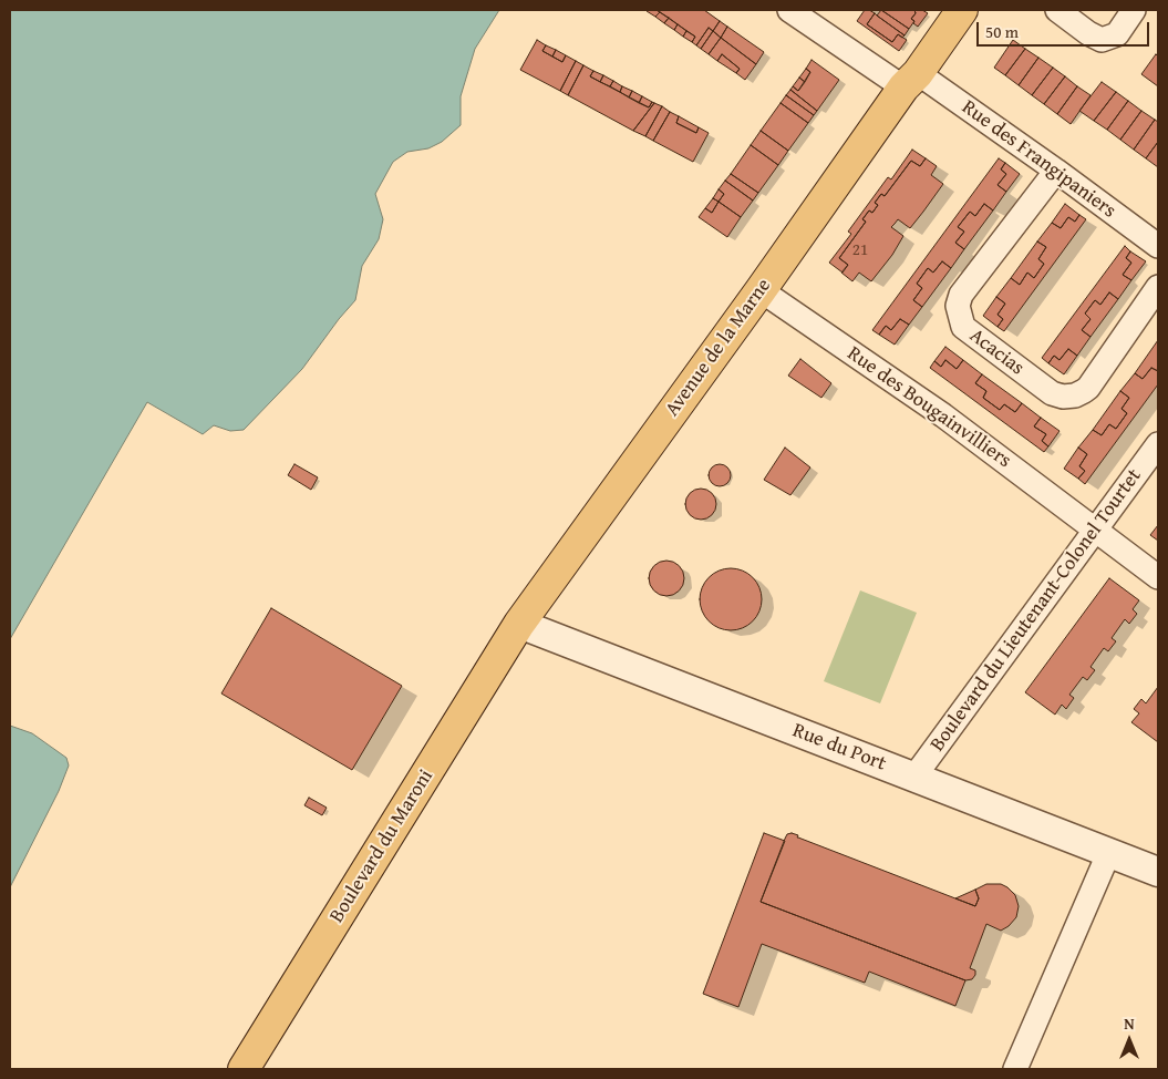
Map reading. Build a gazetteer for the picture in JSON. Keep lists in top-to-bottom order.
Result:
{
  "streets": {
    "main road": ["Avenue de la Marne", "Boulevard du Maroni"],
    "street": [
      "Rue des Frangipaniers",
      "Acacias",
      "Rue des Bougainvilliers",
      "Boulevard du Lieutenant-Colonel Tourtet",
      "Rue du Port"
    ]
  },
  "crossings": [
    ["Rue des Frangipaniers", "Avenue de la Marne"],
    ["Rue des Frangipaniers", "Acacias"],
    ["Avenue de la Marne", "Rue des Bougainvilliers"],
    ["Avenue de la Marne", "Rue du Port"],
    ["Avenue de la Marne", "Boulevard du Maroni"],
    ["Rue des Bougainvilliers", "Boulevard du Lieutenant-Colonel Tourtet"],
    ["Boulevard du Lieutenant-Colonel Tourtet", "Rue du Port"],
    ["Rue du Port", "Boulevard du Maroni"]
  ],
  "house_numbers": ["21"],
  "scale_bar": "50 m",
  "north": "top"
}
